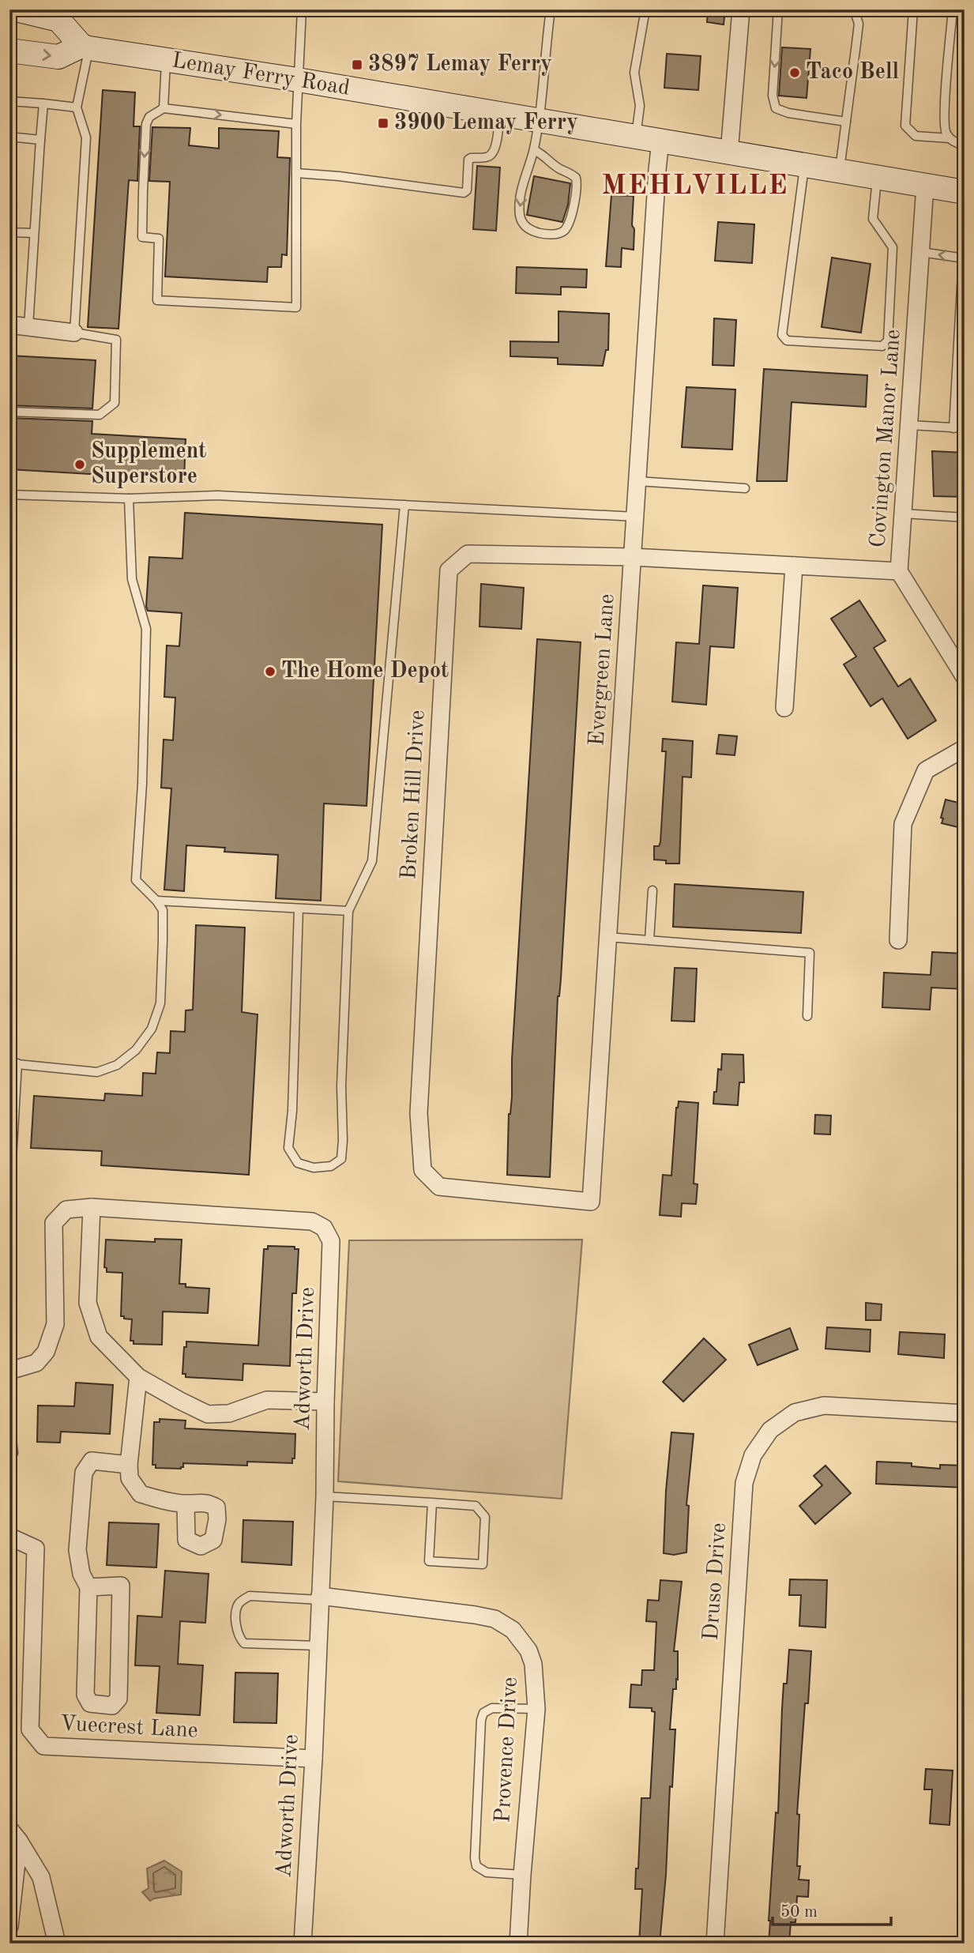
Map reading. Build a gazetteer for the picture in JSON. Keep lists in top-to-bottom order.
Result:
{
  "streets": {
    "main road": ["Lemay Ferry Road"],
    "street": [
      "Covington Manor Lane",
      "Evergreen Lane",
      "Broken Hill Drive",
      "Adworth Drive",
      "Druso Drive",
      "Vuecrest Lane",
      "Provence Drive"
    ]
  },
  "crossings": [
    ["Lemay Ferry Road", "Covington Manor Lane"],
    ["Lemay Ferry Road", "Evergreen Lane"],
    ["Covington Manor Lane", "Broken Hill Drive"],
    ["Evergreen Lane", "Broken Hill Drive"],
    ["Adworth Drive", "Vuecrest Lane"],
    ["Adworth Drive", "Provence Drive"]
  ],
  "districts": ["MEHLVILLE"],
  "places": {
    "transit": ["3897 Lemay Ferry", "3900 Lemay Ferry"],
    "other": ["Taco Bell", "Supplement Superstore", "The Home Depot"]
  },
  "scale_bar": "50 m"
}
